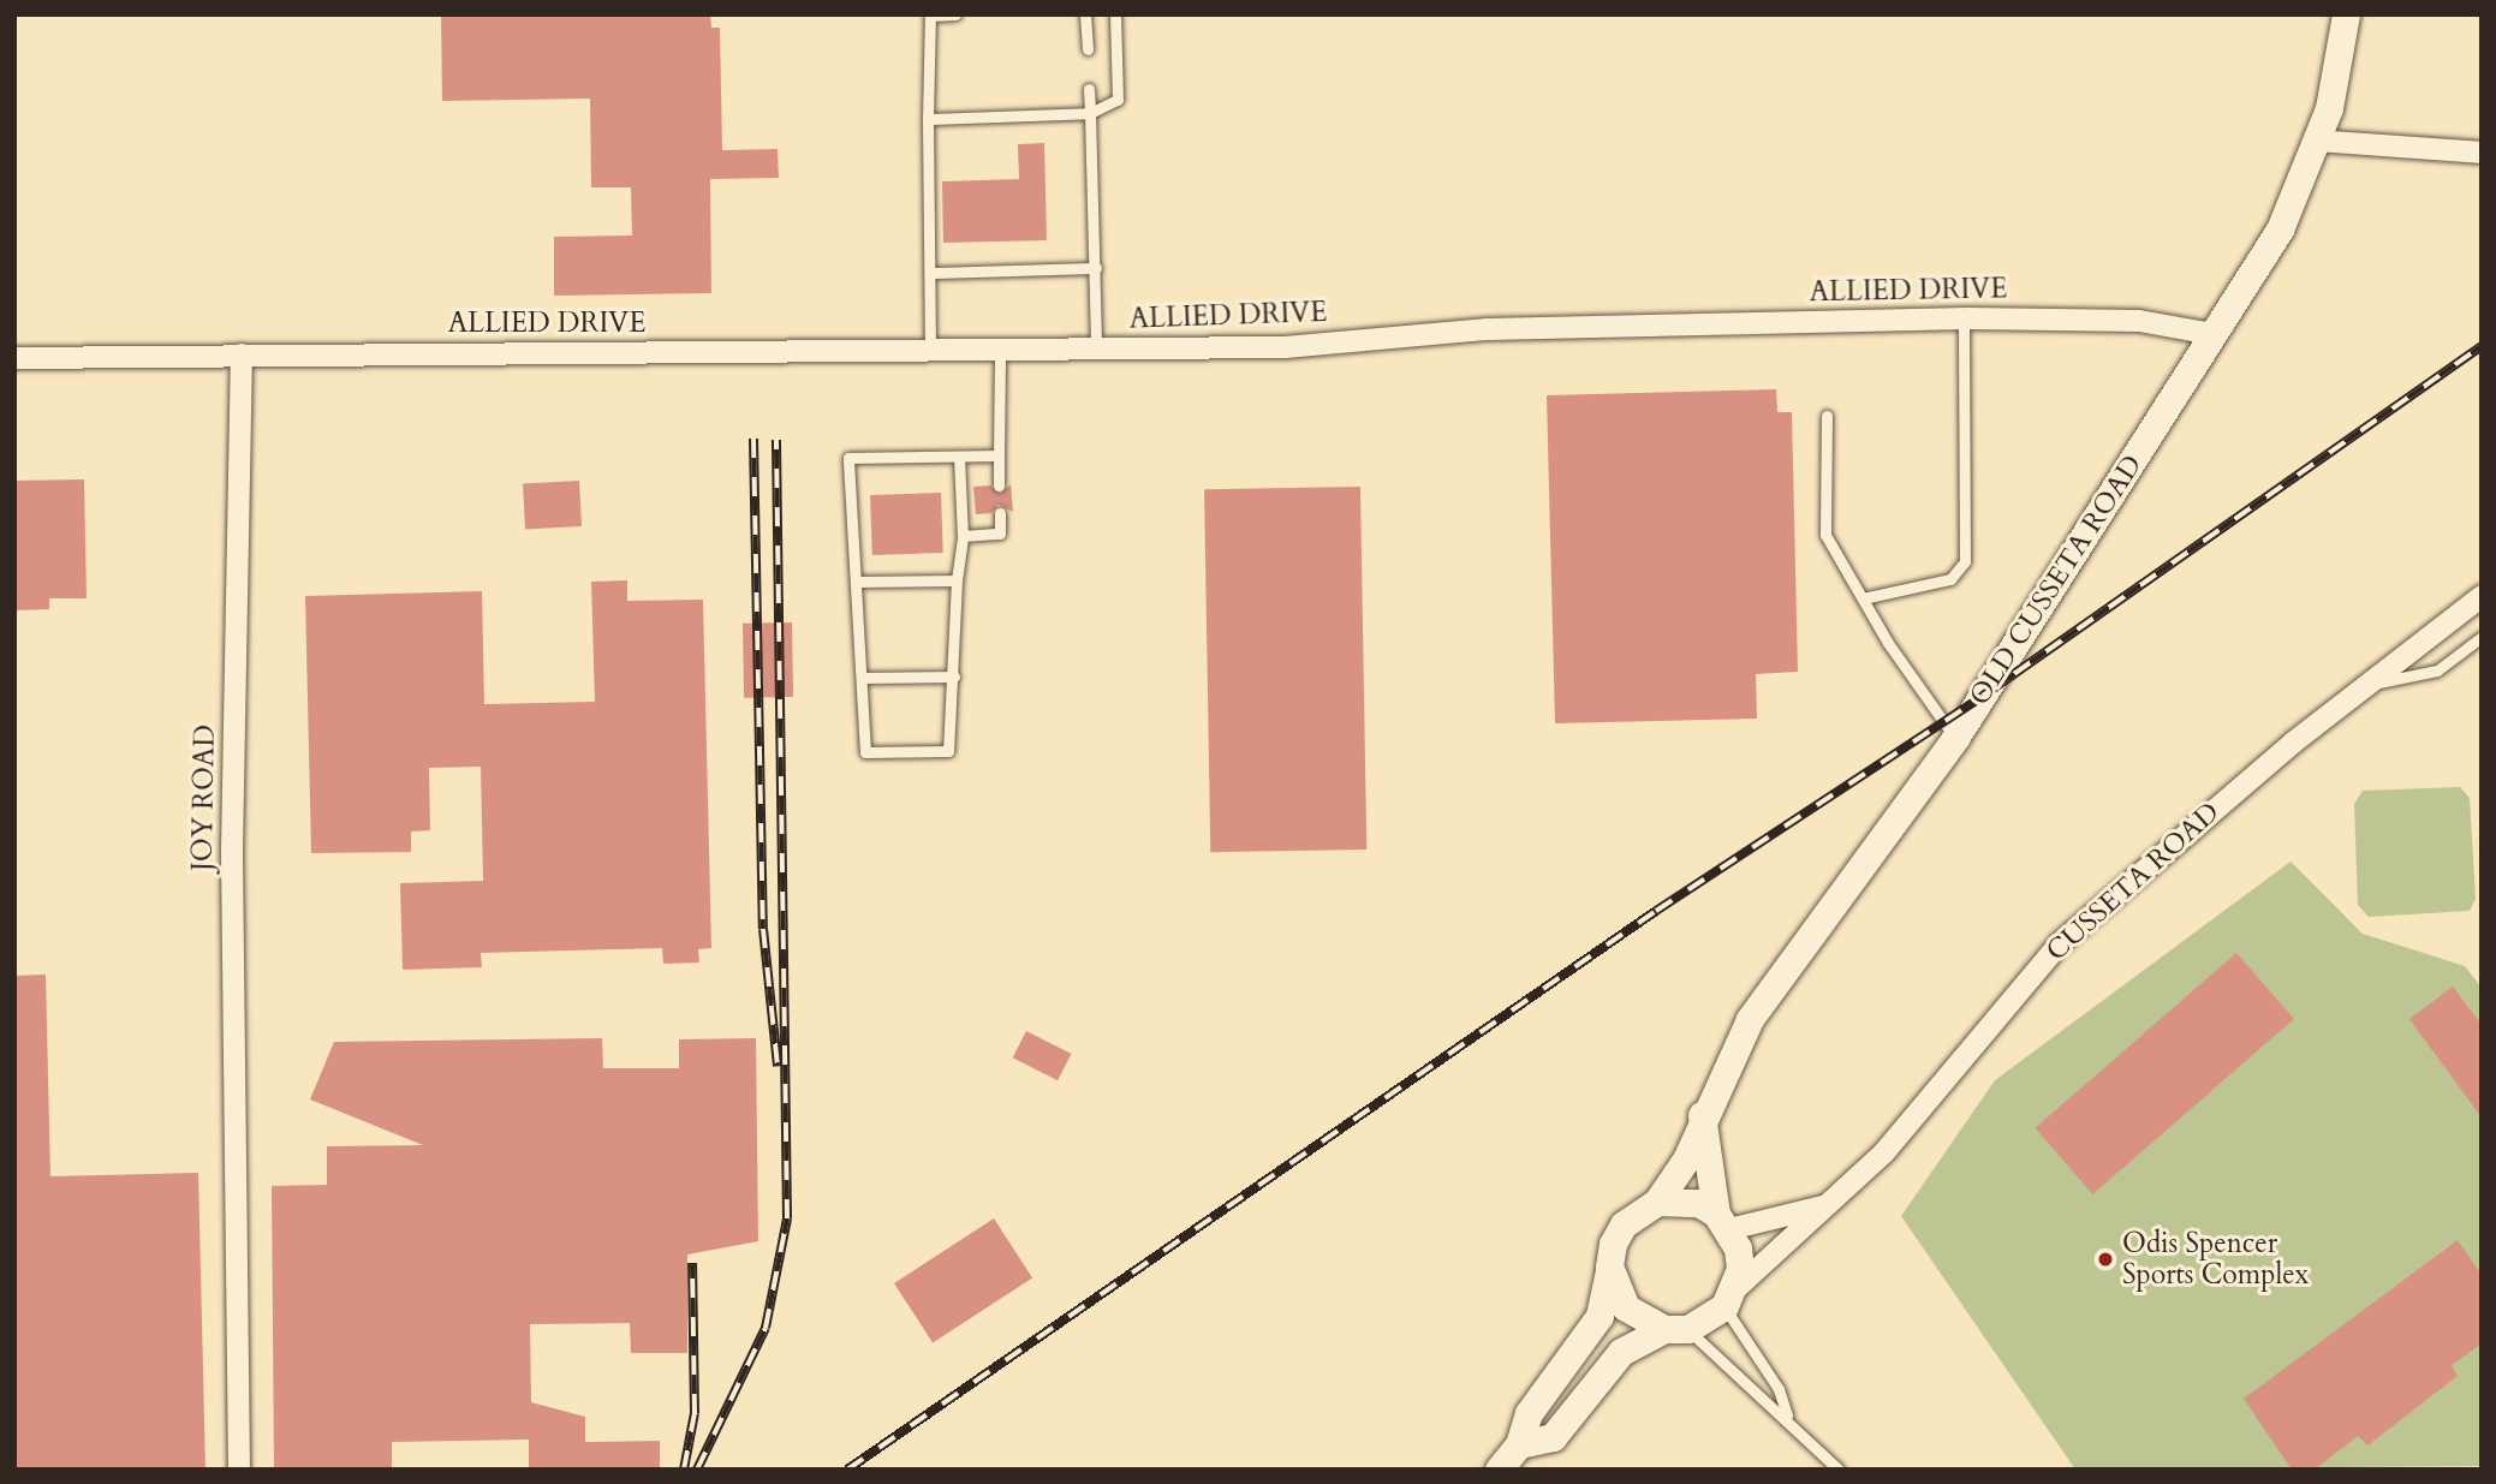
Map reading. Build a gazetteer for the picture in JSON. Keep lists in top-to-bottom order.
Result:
{
  "streets": {
    "street": [
      "ALLIED DRIVE",
      "OLD CUSSETA ROAD",
      "JOY ROAD",
      "CUSSETA ROAD"
    ]
  },
  "crossings": [
    ["ALLIED DRIVE", "OLD CUSSETA ROAD"],
    ["ALLIED DRIVE", "JOY ROAD"],
    ["OLD CUSSETA ROAD", "CUSSETA ROAD"]
  ],
  "places": ["Odis Spencer Sports Complex"]
}
